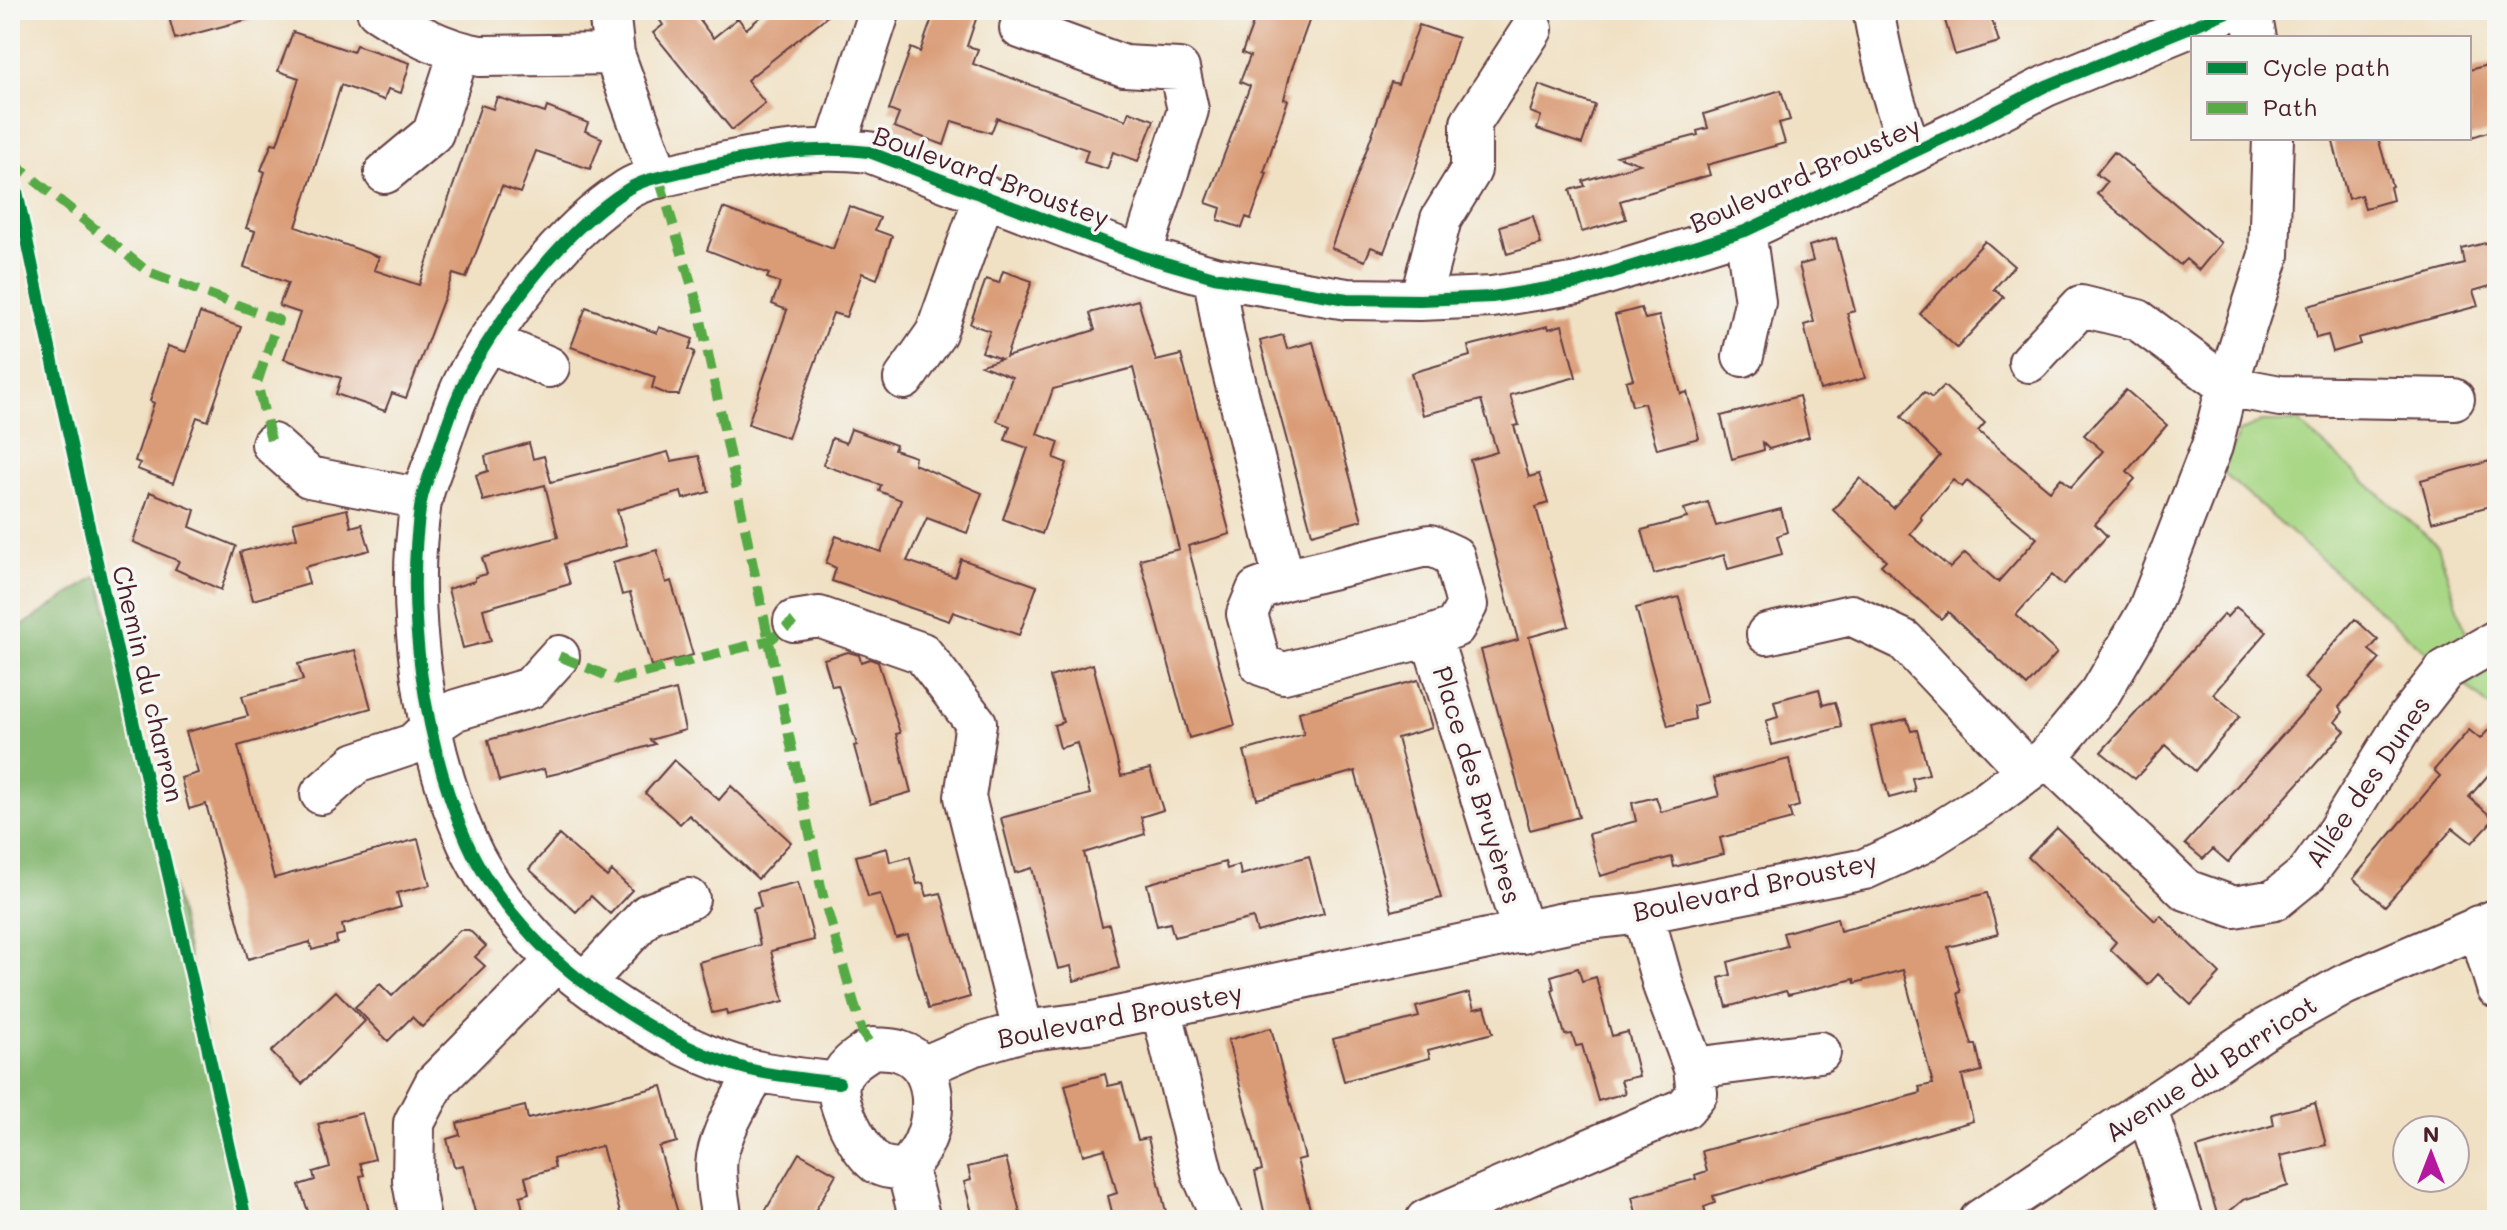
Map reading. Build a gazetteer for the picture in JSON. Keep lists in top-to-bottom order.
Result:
{
  "streets": {
    "street": [
      "Boulevard Broustey",
      "Allée des Dunes",
      "Place des Bruyères",
      "Avenue du Barricot"
    ],
    "cycle path": ["Chemin du charron"]
  },
  "crossings": [
    ["Boulevard Broustey", "Allée des Dunes"],
    ["Boulevard Broustey", "Place des Bruyères"]
  ],
  "legend": ["Cycle path", "Path"],
  "north": "top"
}
